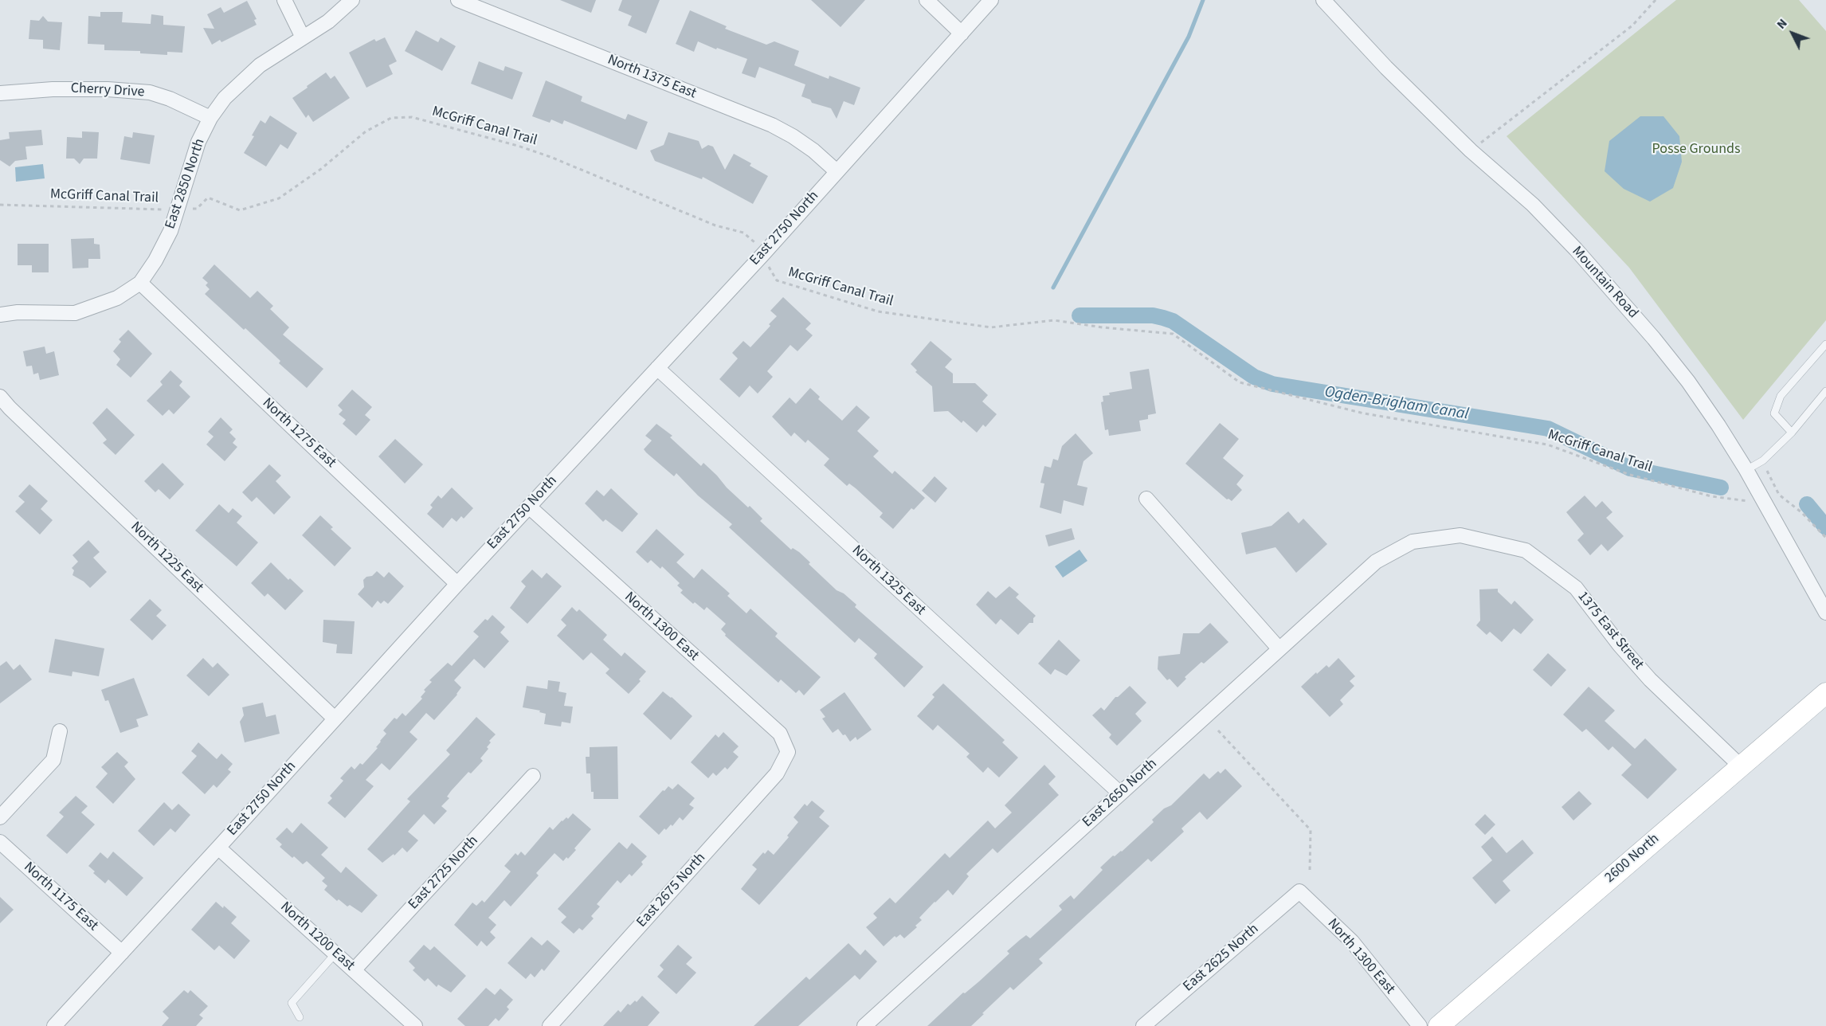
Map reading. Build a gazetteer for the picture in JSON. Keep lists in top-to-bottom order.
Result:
{
  "streets": {
    "street": [
      "North 1375 East",
      "Cherry Drive",
      "East 2850 North",
      "East 2750 North",
      "Mountain Road",
      "North 1275 East",
      "North 1225 East",
      "North 1325 East",
      "North 1300 East",
      "1375 East Street",
      "East 2650 North",
      "2600 North",
      "East 2725 North",
      "East 2675 North",
      "North 1175 East",
      "North 1200 East",
      "East 2625 North"
    ],
    "path": ["McGriff Canal Trail"]
  },
  "crossings": [
    ["North 1375 East", "East 2750 North"],
    ["Cherry Drive", "East 2850 North"],
    ["McGriff Canal Trail", "East 2850 North"],
    ["McGriff Canal Trail", "East 2750 North"],
    ["East 2850 North", "North 1275 East"],
    ["East 2750 North", "North 1275 East"],
    ["East 2750 North", "North 1225 East"],
    ["East 2750 North", "North 1325 East"],
    ["East 2750 North", "North 1300 East"],
    ["East 2750 North", "North 1175 East"],
    ["East 2750 North", "North 1200 East"],
    ["North 1325 East", "East 2650 North"],
    ["North 1300 East", "East 2675 North"],
    ["North 1300 East", "East 2625 North"],
    ["1375 East Street", "East 2650 North"],
    ["1375 East Street", "2600 North"],
    ["East 2725 North", "North 1200 East"]
  ],
  "water": ["Ogden-Brigham Canal"],
  "parks": ["Posse Grounds"],
  "north": "top left"
}
